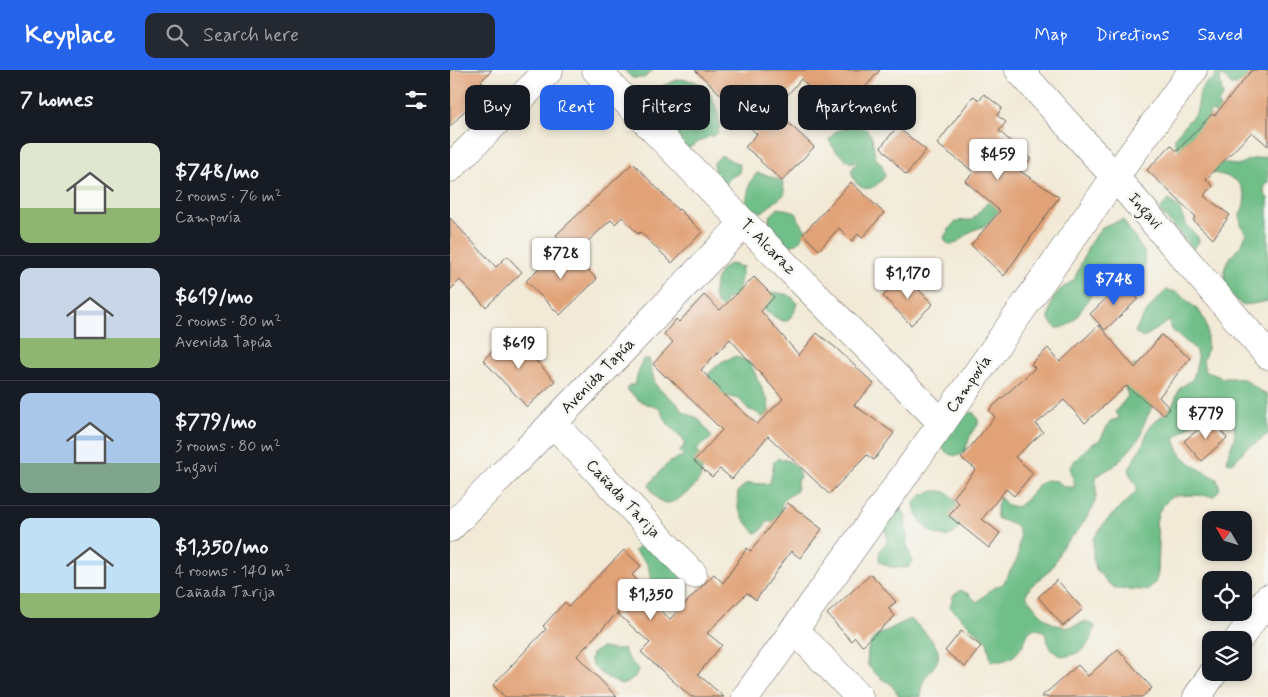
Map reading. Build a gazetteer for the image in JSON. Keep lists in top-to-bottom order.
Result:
{
  "streets": {
    "street": [
      "Ingavi",
      "T. Alcaraz",
      "Avenida Tapúa",
      "Campovía",
      "Cañada Tarija"
    ]
  },
  "crossings": [
    ["Ingavi", "Campovía"],
    ["T. Alcaraz", "Avenida Tapúa"],
    ["T. Alcaraz", "Campovía"],
    ["Avenida Tapúa", "Cañada Tarija"]
  ],
  "north": "top left",
  "page": {
    "header": "Keyplace",
    "search": "Search here",
    "nav": ["Map", "Directions", "Saved"],
    "heading": "7 homes",
    "chip": [
      "Buy",
      "Rent",
      "Filters",
      "New",
      "Apartment"
    ],
    "list": [
      {
        "name": "$748/mo",
        "note": "2 rooms · 76 m² · Campovía"
      },
      {
        "name": "$619/mo",
        "note": "2 rooms · 80 m² · Avenida Tapúa"
      },
      {
        "name": "$779/mo",
        "note": "3 rooms · 80 m² · Ingavi"
      },
      {
        "name": "$1,350/mo",
        "note": "4 rooms · 140 m² · Cañada Tarija"
      }
    ],
    "price": [
      "$459",
      "$728",
      "$1,170",
      "$748",
      "$619",
      "$779",
      "$1,350"
    ]
  }
}
